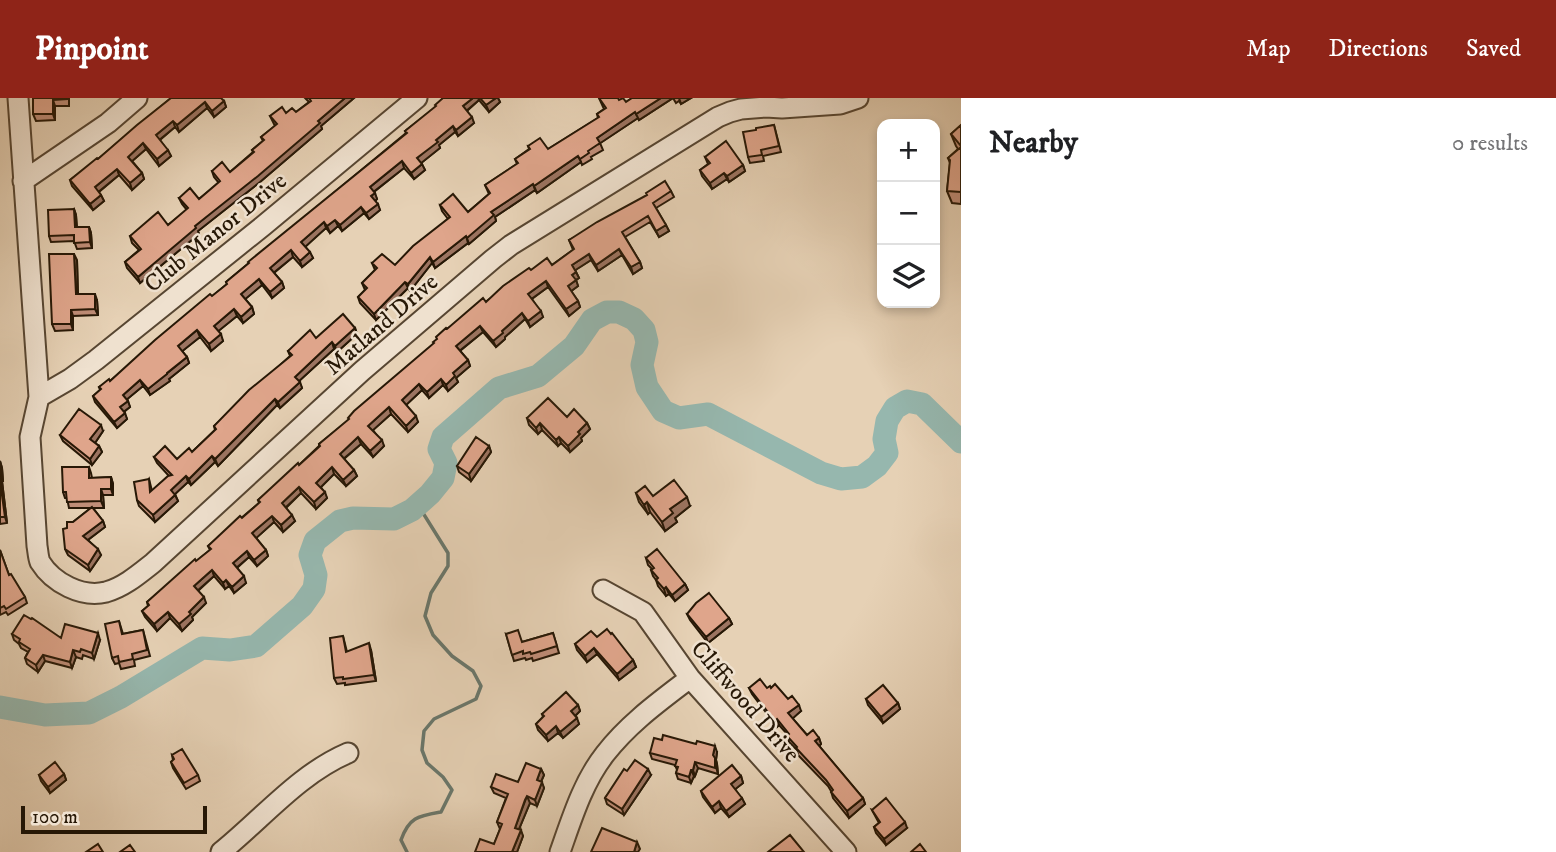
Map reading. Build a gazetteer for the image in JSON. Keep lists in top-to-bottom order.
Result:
{
  "streets": {
    "street": ["Club Manor Drive", "Matland Drive", "Cliffwood Drive"]
  },
  "crossings": [
    ["Club Manor Drive", "Matland Drive"]
  ],
  "scale_bar": "100 m",
  "page": {
    "header": "Pinpoint",
    "nav": ["Map", "Directions", "Saved"],
    "heading": ["Nearby", "0 results"],
    "map_buttons": ["+", "−"],
    "scale": "100 m"
  }
}
